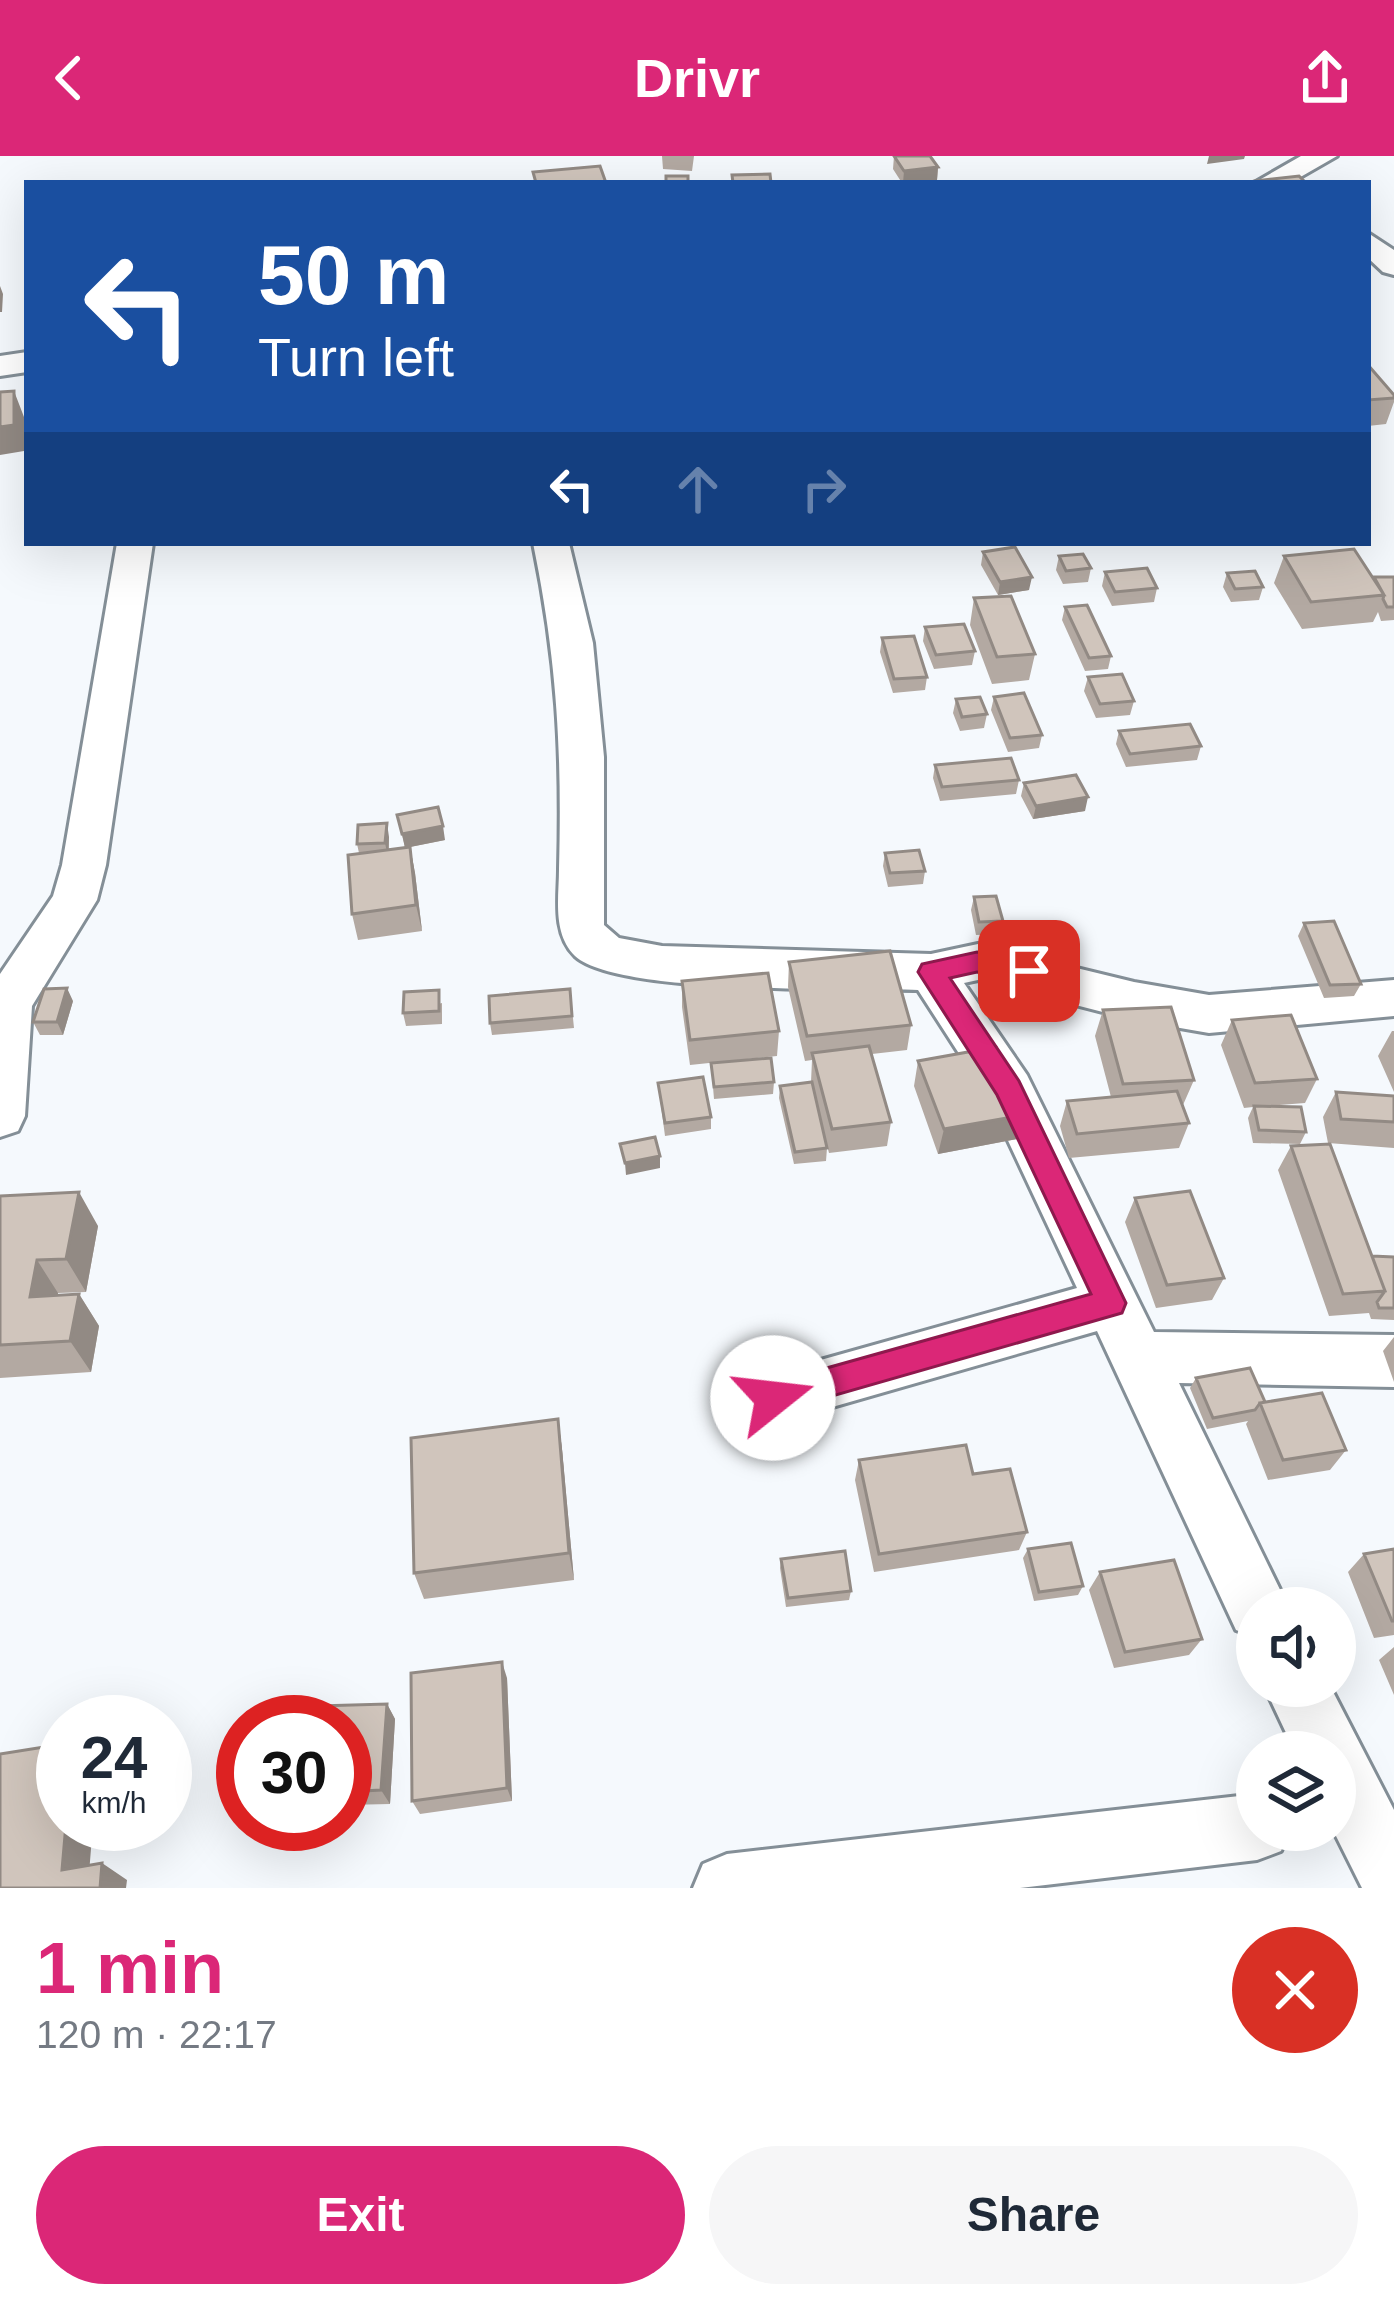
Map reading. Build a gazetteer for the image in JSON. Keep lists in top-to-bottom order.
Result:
{
  "page": {
    "header": "Drivr",
    "turn": ["50 m", "Turn left"],
    "speed": "24 km/h",
    "limit": "30",
    "heading": ["1 min", "120 m · 22:17"],
    "buttons": ["Exit", "Share"]
  }
}
